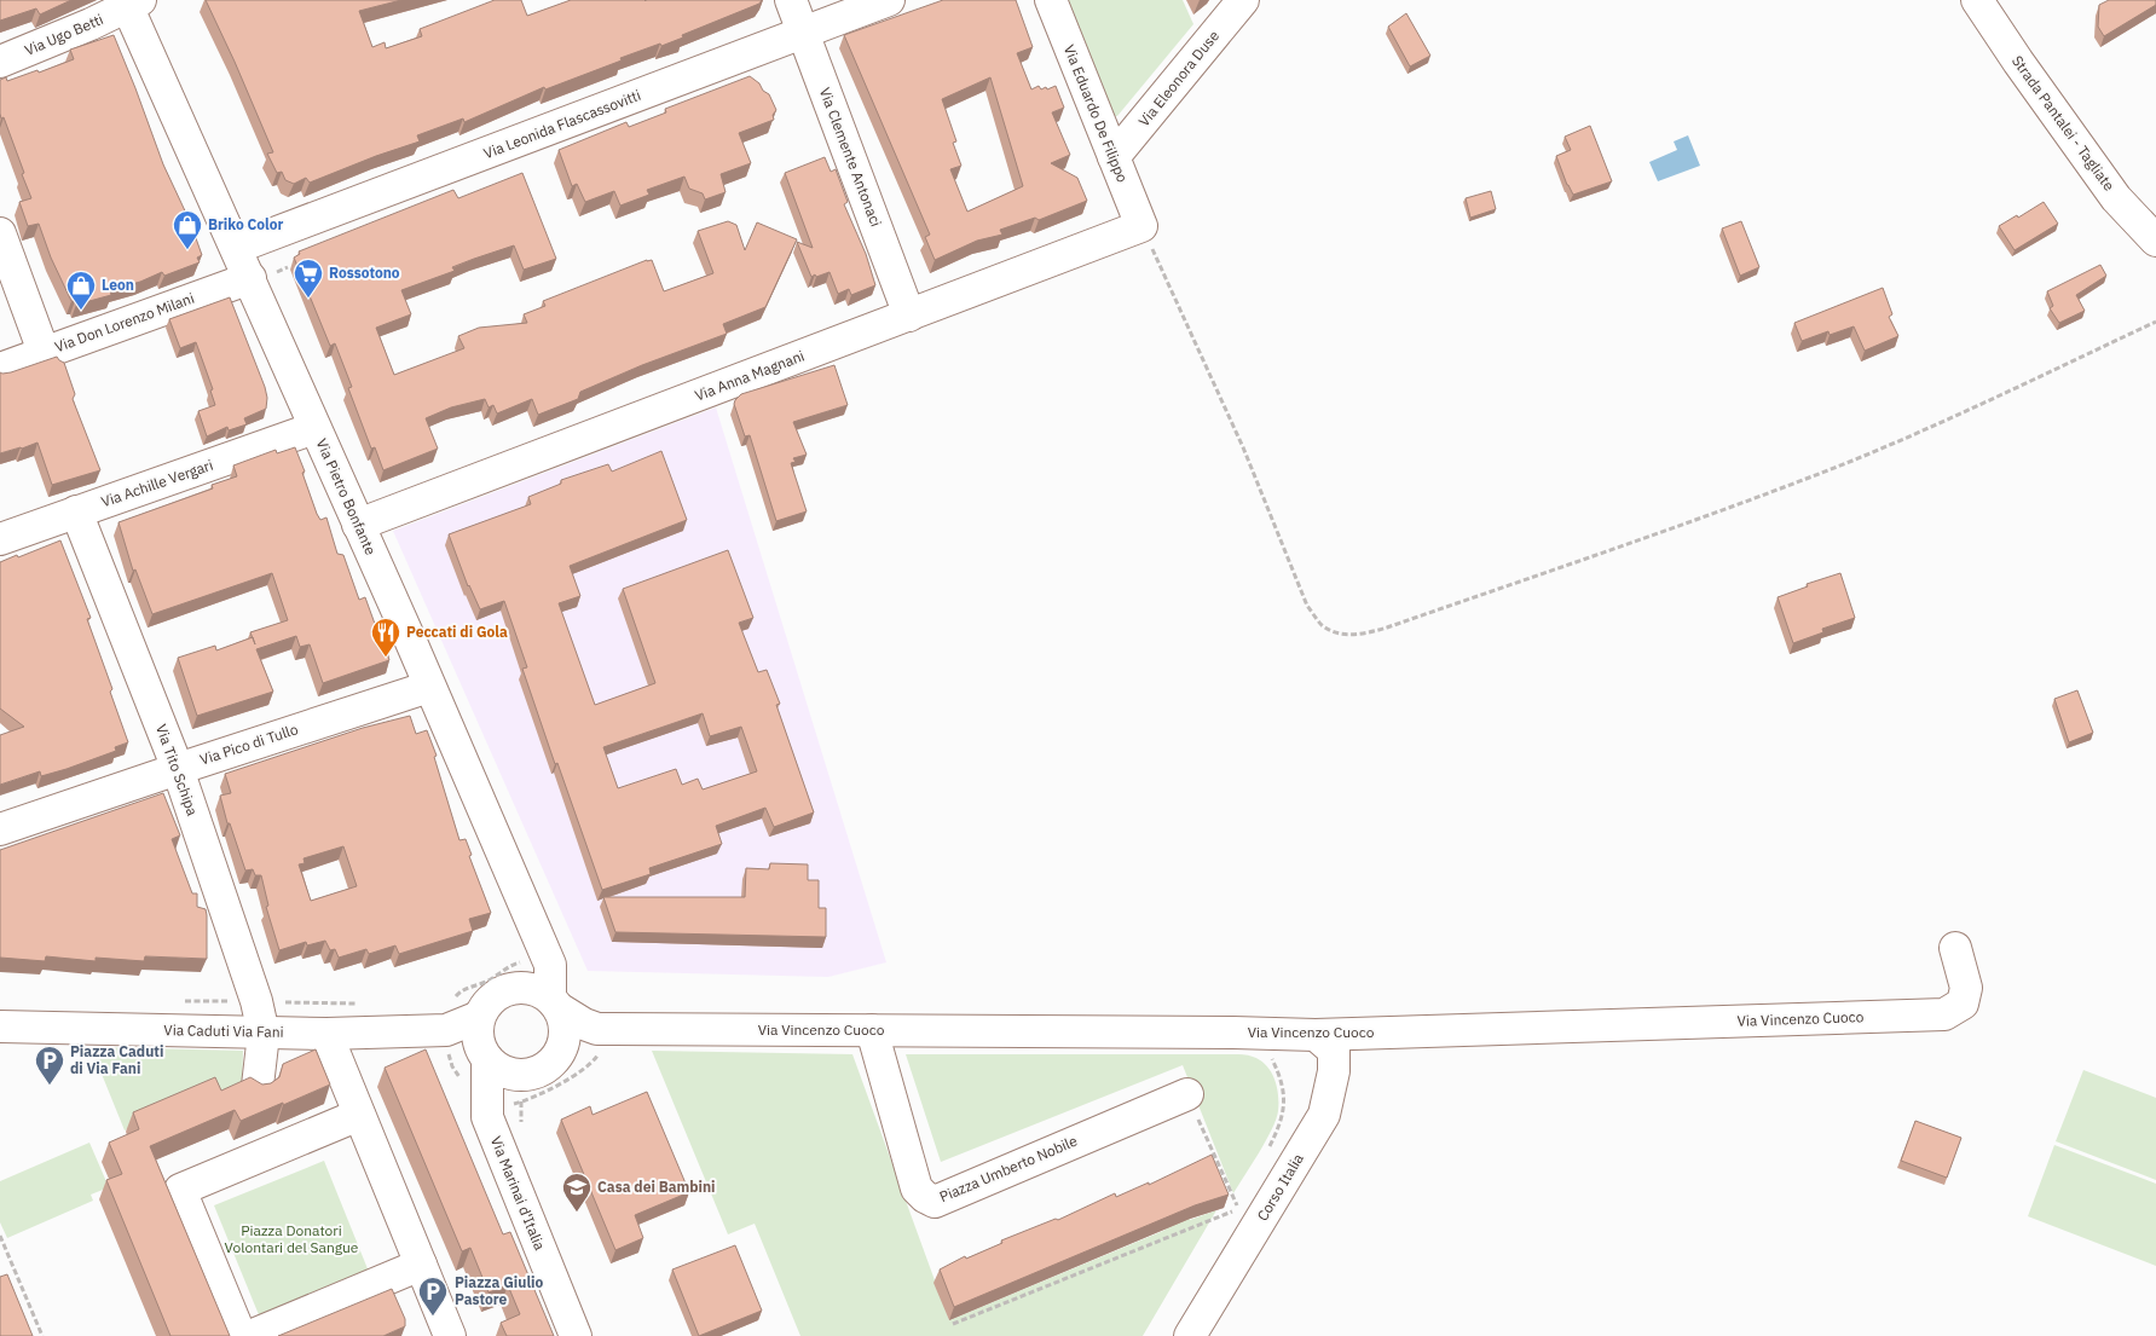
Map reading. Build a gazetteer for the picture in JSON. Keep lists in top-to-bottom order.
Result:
{
  "streets": {
    "street": [
      "Via Ugo Betti",
      "Via Eleonora Duse",
      "Via Eduardo De Filippo",
      "Strada Pantalei - Tagliate",
      "Via Leonida Flascassovitti",
      "Via Clemente Antonaci",
      "Via Don Lorenzo Milani",
      "Via Anna Magnani",
      "Via Achille Vergari",
      "Via Pietro Bonfante",
      "Via Pico di Tullo",
      "Via Tito Schipa",
      "Via Vincenzo Cuoco",
      "Via Caduti Via Fani",
      "Piazza Umberto Nobile",
      "Corso Italia",
      "Via Marinai d'Italia"
    ]
  },
  "crossings": [
    ["Via Ugo Betti", "Via Pietro Bonfante"],
    ["Via Eleonora Duse", "Via Eduardo De Filippo"],
    ["Via Eduardo De Filippo", "Via Anna Magnani"],
    ["Via Leonida Flascassovitti", "Via Clemente Antonaci"],
    ["Via Leonida Flascassovitti", "Via Pietro Bonfante"],
    ["Via Clemente Antonaci", "Via Anna Magnani"],
    ["Via Don Lorenzo Milani", "Via Pietro Bonfante"],
    ["Via Anna Magnani", "Via Pietro Bonfante"],
    ["Via Achille Vergari", "Via Pietro Bonfante"],
    ["Via Achille Vergari", "Via Tito Schipa"],
    ["Via Pietro Bonfante", "Via Pico di Tullo"],
    ["Via Pietro Bonfante", "Via Vincenzo Cuoco"],
    ["Via Pietro Bonfante", "Via Caduti Via Fani"],
    ["Via Pietro Bonfante", "Via Marinai d'Italia"],
    ["Via Pico di Tullo", "Via Tito Schipa"],
    ["Via Tito Schipa", "Via Caduti Via Fani"],
    ["Via Vincenzo Cuoco", "Via Caduti Via Fani"],
    ["Via Vincenzo Cuoco", "Piazza Umberto Nobile"],
    ["Via Vincenzo Cuoco", "Corso Italia"],
    ["Via Vincenzo Cuoco", "Via Marinai d'Italia"],
    ["Via Caduti Via Fani", "Via Marinai d'Italia"]
  ],
  "parks": ["Piazza Donatori Volontari del Sangue"],
  "places": {
    "shop": ["Briko Color", "Leon"],
    "supermarket": ["Rossotono"],
    "restaurant": ["Peccati di Gola"],
    "parking": ["Piazza Caduti di Via Fani", "Piazza Giulio Pastore"],
    "school or university": ["Casa dei Bambini"]
  }
}
